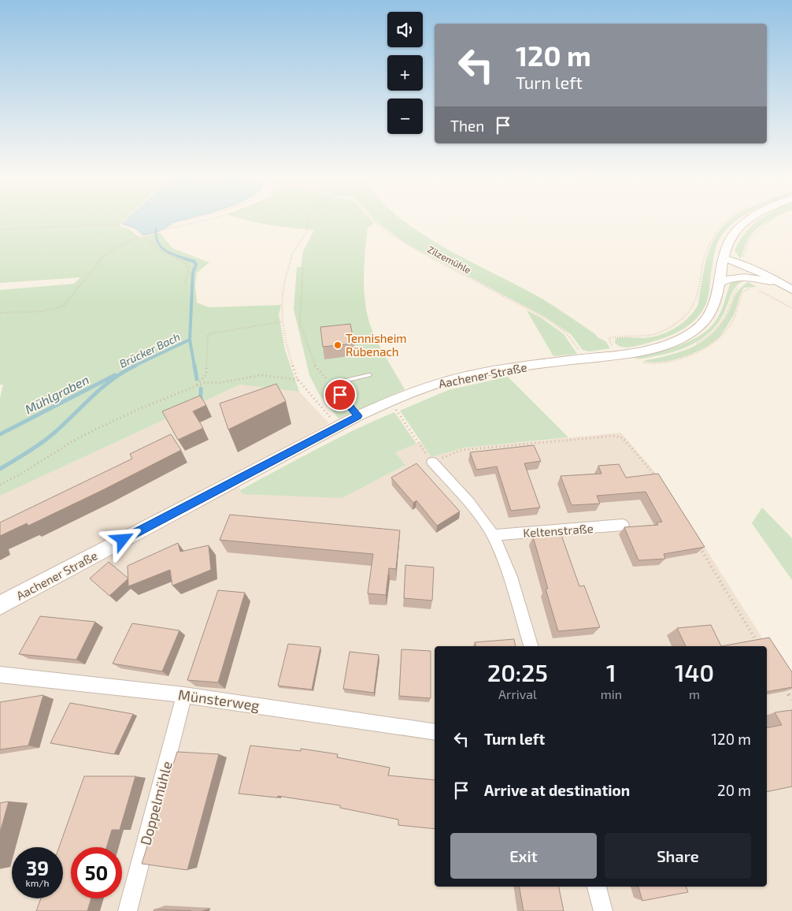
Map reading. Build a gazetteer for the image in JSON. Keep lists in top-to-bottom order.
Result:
{
  "streets": {
    "main road": ["Aachener Straße"],
    "street": ["Keltenstraße", "Münsterweg", "Doppelmühle"],
    "path": ["Zilzemühle"]
  },
  "crossings": [
    ["Zilzemühle", "Aachener Straße"],
    ["Münsterweg", "Doppelmühle"]
  ],
  "water": ["Brücker Bach", "Mühlgraben"],
  "places": ["Tennisheim Rübenach"],
  "page": {
    "map_buttons": ["+", "−"],
    "turn": ["120 m", "Turn left"],
    "then": "Then",
    "eta": [
      "20:25",
      "Arrival",
      "1",
      "min",
      "140",
      "m"
    ],
    "list": [
      {
        "name": "Turn left",
        "value": "120 m"
      },
      {
        "name": "Arrive at destination",
        "value": "20 m"
      }
    ],
    "buttons": ["Exit", "Share"],
    "speed": "39 km/h",
    "limit": "50"
  }
}
